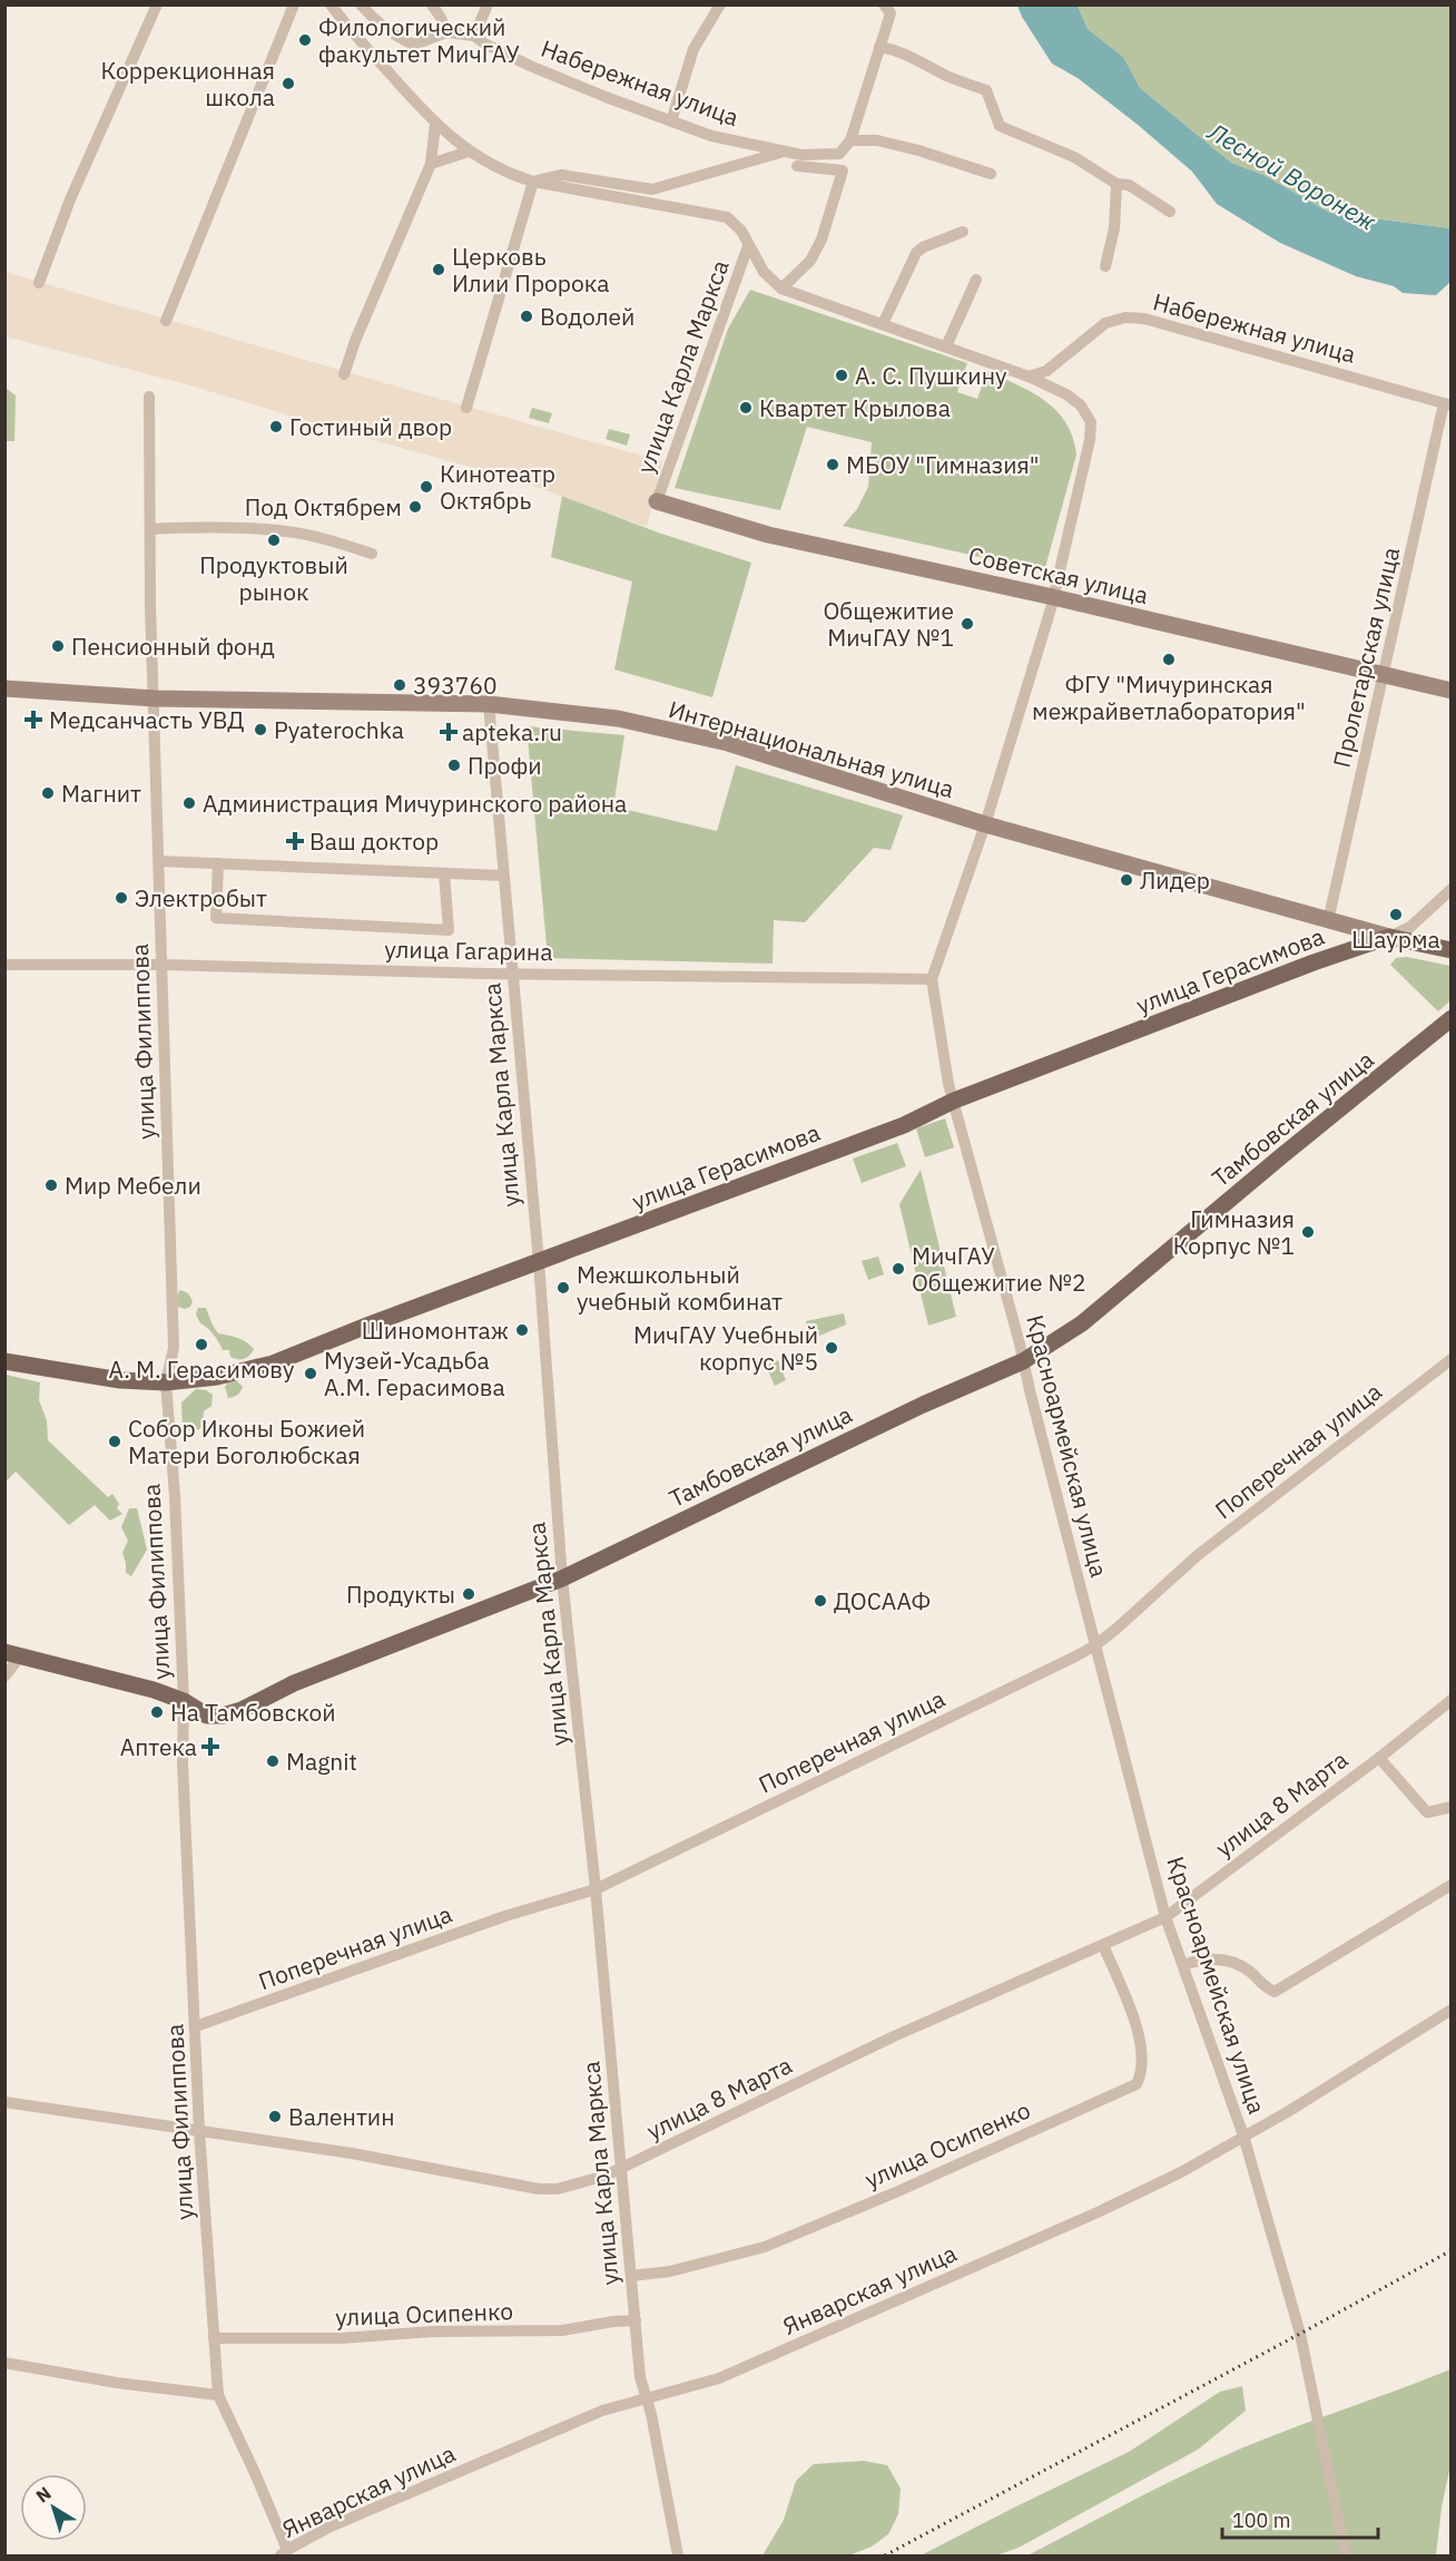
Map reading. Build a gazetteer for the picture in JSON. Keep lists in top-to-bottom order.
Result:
{
  "streets": {
    "main road": [
      "Советская улица",
      "Интернациональная улица",
      "улица Герасимова",
      "Тамбовская улица"
    ],
    "street": [
      "Набережная улица",
      "улица Карла Маркса",
      "Пролетарская улица",
      "улица Гагарина",
      "улица Филиппова",
      "Красноармейская улица",
      "Поперечная улица",
      "улица 8 Марта",
      "улица Осипенко",
      "Январская улица"
    ]
  },
  "crossings": [
    ["Набережная улица", "улица Карла Маркса"],
    ["Набережная улица", "Пролетарская улица"],
    ["Набережная улица", "Красноармейская улица"],
    ["улица Карла Маркса", "Советская улица"],
    ["улица Карла Маркса", "Интернациональная улица"],
    ["улица Карла Маркса", "улица Гагарина"],
    ["улица Карла Маркса", "улица Герасимова"],
    ["улица Карла Маркса", "Тамбовская улица"],
    ["улица Карла Маркса", "Поперечная улица"],
    ["улица Карла Маркса", "улица 8 Марта"],
    ["улица Карла Маркса", "улица Осипенко"],
    ["улица Карла Маркса", "Январская улица"],
    ["Советская улица", "Пролетарская улица"],
    ["Советская улица", "Красноармейская улица"],
    ["Пролетарская улица", "Интернациональная улица"],
    ["Интернациональная улица", "улица Герасимова"],
    ["Интернациональная улица", "улица Филиппова"],
    ["Интернациональная улица", "Красноармейская улица"],
    ["улица Гагарина", "улица Филиппова"],
    ["улица Гагарина", "Красноармейская улица"],
    ["улица Герасимова", "улица Филиппова"],
    ["улица Герасимова", "Красноармейская улица"],
    ["улица Филиппова", "Тамбовская улица"],
    ["улица Филиппова", "Поперечная улица"],
    ["улица Филиппова", "улица 8 Марта"],
    ["улица Филиппова", "улица Осипенко"],
    ["улица Филиппова", "Январская улица"],
    ["Тамбовская улица", "Красноармейская улица"],
    ["Красноармейская улица", "Поперечная улица"],
    ["Красноармейская улица", "улица 8 Марта"],
    ["Красноармейская улица", "Январская улица"],
    ["улица 8 Марта", "улица Осипенко"]
  ],
  "water": ["Лесной Воронеж"],
  "places": {
    "other": [
      "Филологический факультет МичГАУ",
      "Коррекционная школа",
      "Церковь Илии Пророка",
      "Водолей",
      "А. С. Пушкину",
      "Квартет Крылова",
      "Гостиный двор",
      "МБОУ \"Гимназия\"",
      "Кинотеатр Октябрь",
      "Под Октябрем",
      "Продуктовый рынок",
      "Общежитие МичГАУ №1",
      "Пенсионный фонд",
      "ФГУ \"Мичуринская межрайветлаборатория\"",
      "393760",
      "Pyaterochka",
      "Профи",
      "Магнит",
      "Администрация Мичуринского района",
      "Лидер",
      "Электробыт",
      "Шаурма",
      "Мир Мебели",
      "Гимназия Корпус №1",
      "МичГАУ Общежитие №2",
      "Межшкольный учебный комбинат",
      "Шиномонтаж",
      "А. М. Герасимову",
      "МичГАУ Учебный корпус №5",
      "Музей-Усадьба А.М. Герасимова",
      "Собор Иконы Божией Матери Боголюбская",
      "Продукты",
      "ДОСААФ",
      "На Тамбовской",
      "Magnit",
      "Валентин"
    ],
    "health": [
      "Медсанчасть УВД",
      "apteka.ru",
      "Ваш доктор",
      "Аптека"
    ]
  },
  "scale_bar": "100 m",
  "north": "top left"
}
